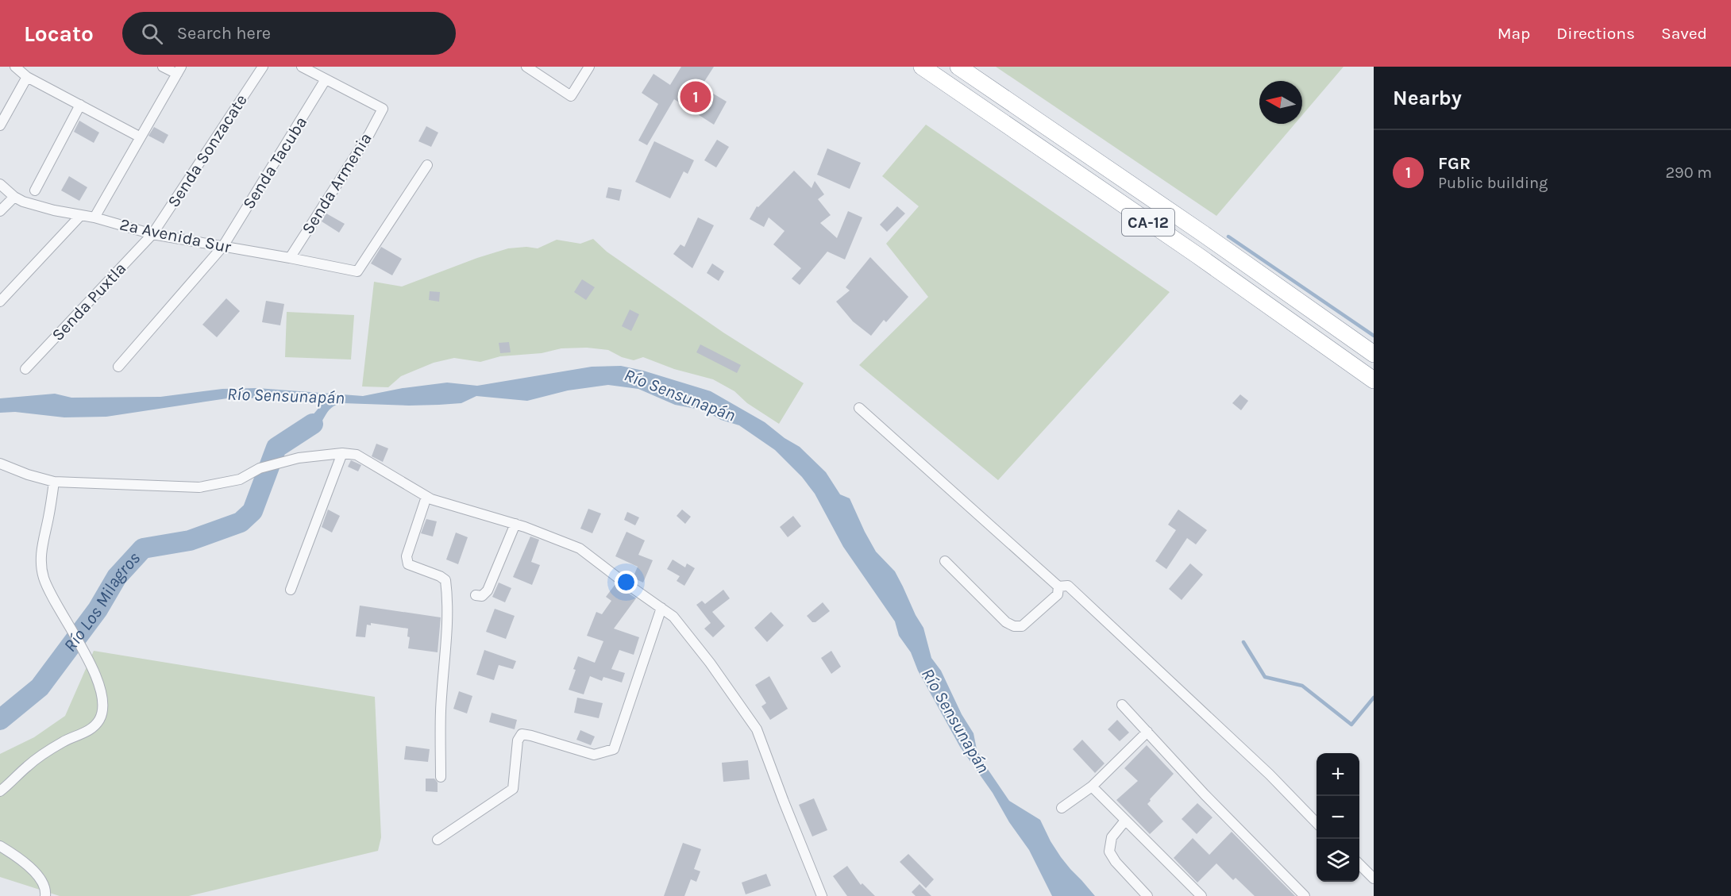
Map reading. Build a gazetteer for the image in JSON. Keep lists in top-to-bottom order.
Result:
{
  "streets": {
    "highway": ["CA-12"],
    "street": [
      "Senda Sonzacate",
      "Senda Tacuba",
      "Senda Armenia",
      "2a Avenida Sur",
      "Senda Puxtla"
    ]
  },
  "crossings": [
    ["Senda Sonzacate", "2a Avenida Sur"],
    ["Senda Sonzacate", "Senda Puxtla"],
    ["Senda Tacuba", "Senda Armenia"],
    ["Senda Tacuba", "2a Avenida Sur"],
    ["Senda Armenia", "2a Avenida Sur"],
    ["2a Avenida Sur", "Senda Puxtla"]
  ],
  "water": ["Río Sensunapán", "Río Los Milagros"],
  "north": "left",
  "page": {
    "header": "Locato",
    "search": "Search here",
    "nav": ["Map", "Directions", "Saved"],
    "heading": "Nearby",
    "pins": "1",
    "list": [
      {
        "mark": "1",
        "name": "FGR",
        "note": "Public building",
        "value": "290 m"
      }
    ],
    "map_buttons": ["+", "−"]
  }
}
